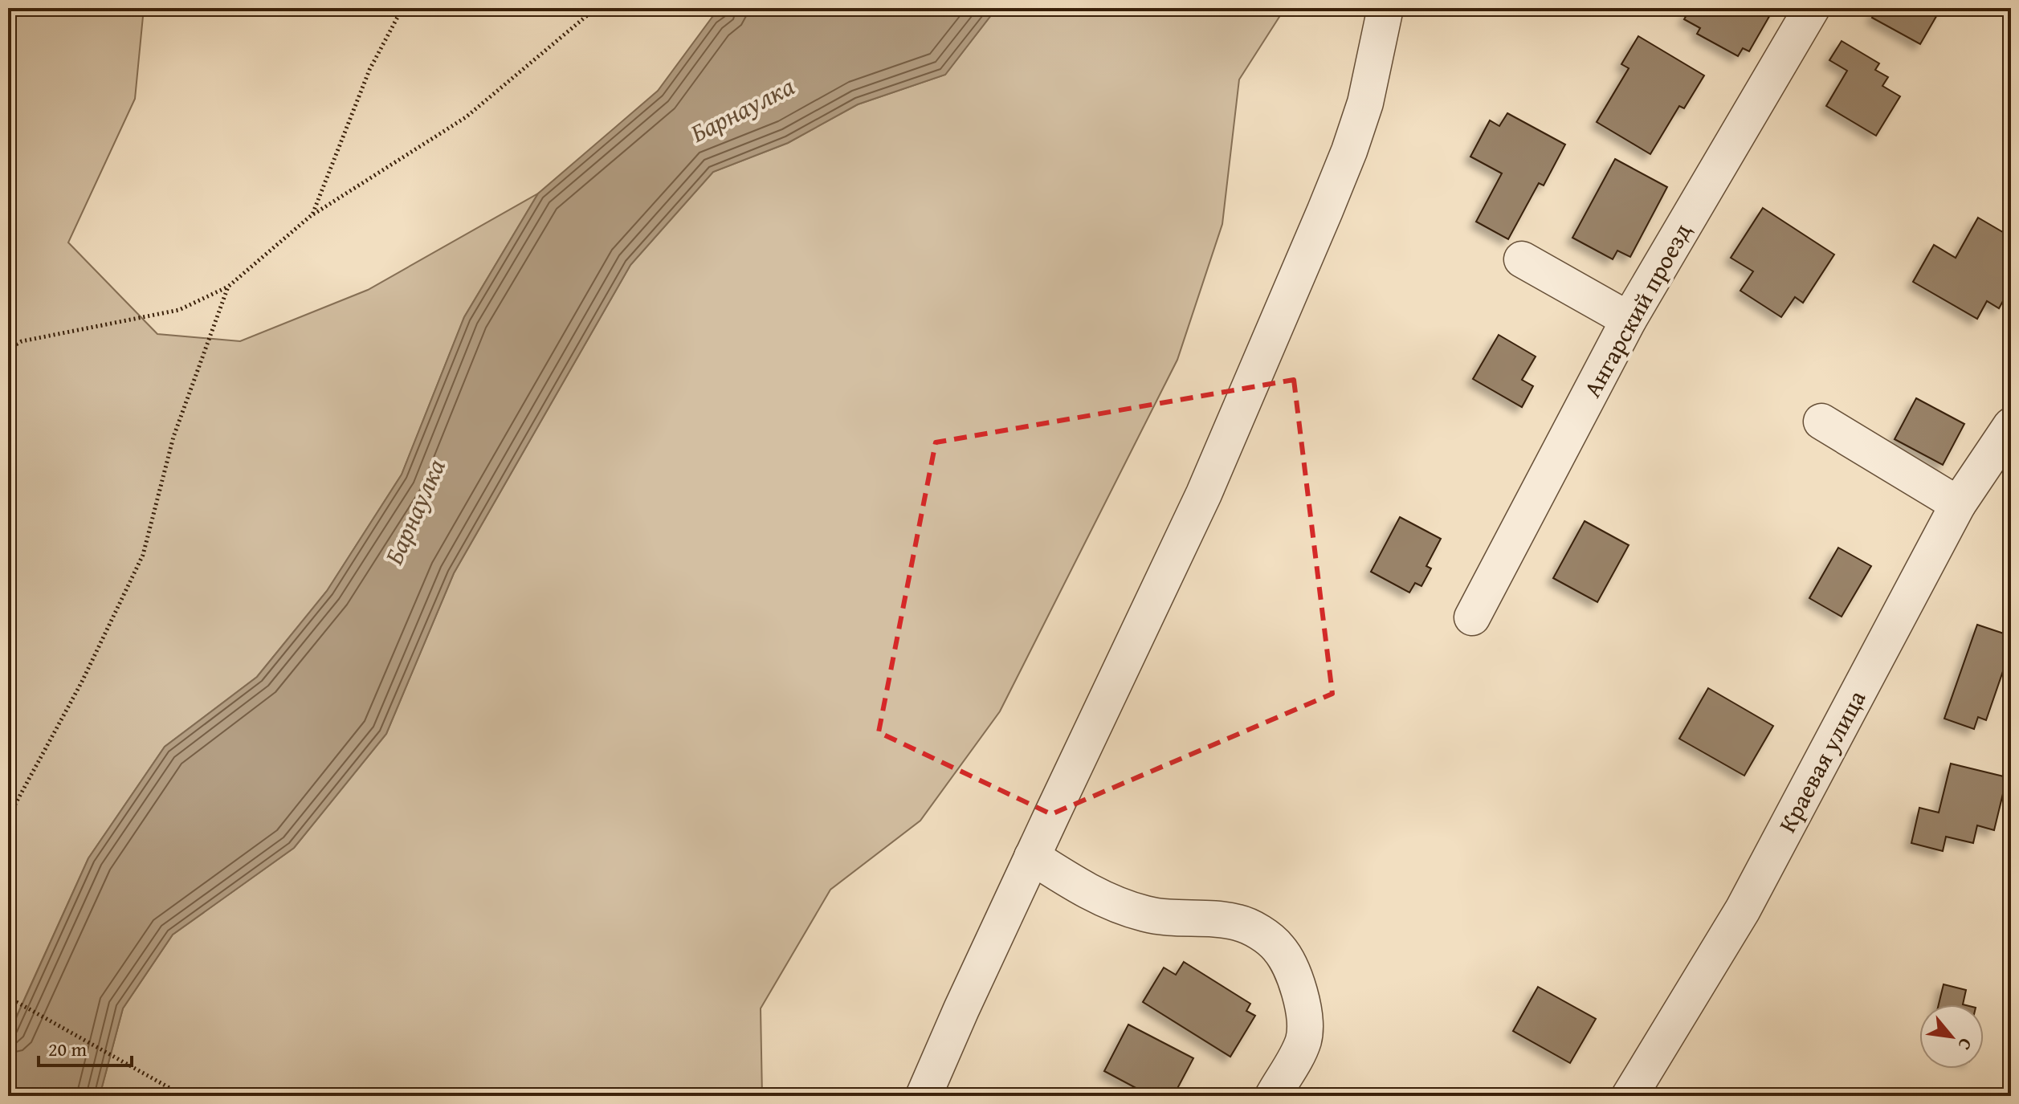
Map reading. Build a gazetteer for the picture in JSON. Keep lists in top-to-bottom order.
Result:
{
  "streets": {
    "street": ["Ангарский проезд", "Краевая улица"]
  },
  "water": ["Барнаулка"],
  "scale_bar": "20 m",
  "north": "bottom right"
}
